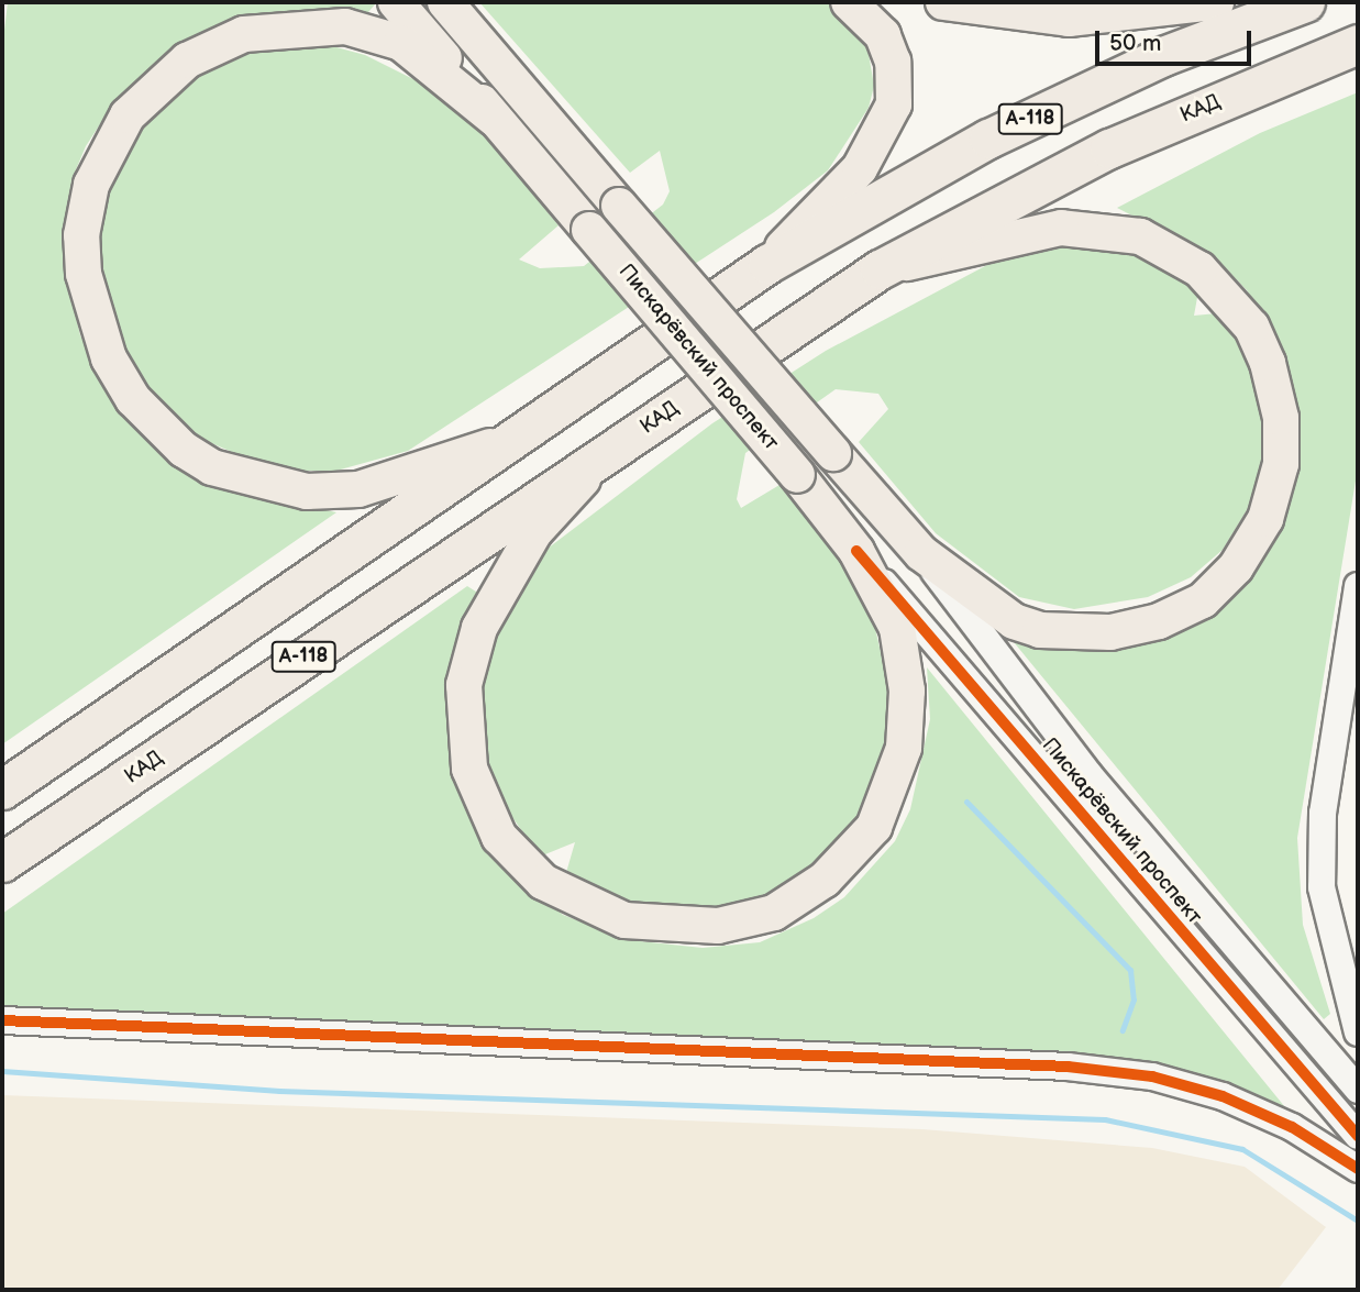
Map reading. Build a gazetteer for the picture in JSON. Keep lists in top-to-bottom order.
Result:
{
  "streets": {
    "highway": ["КАД", "А-118"],
    "main road": ["Пискарёвский проспект"]
  },
  "scale_bar": "50 m"
}
